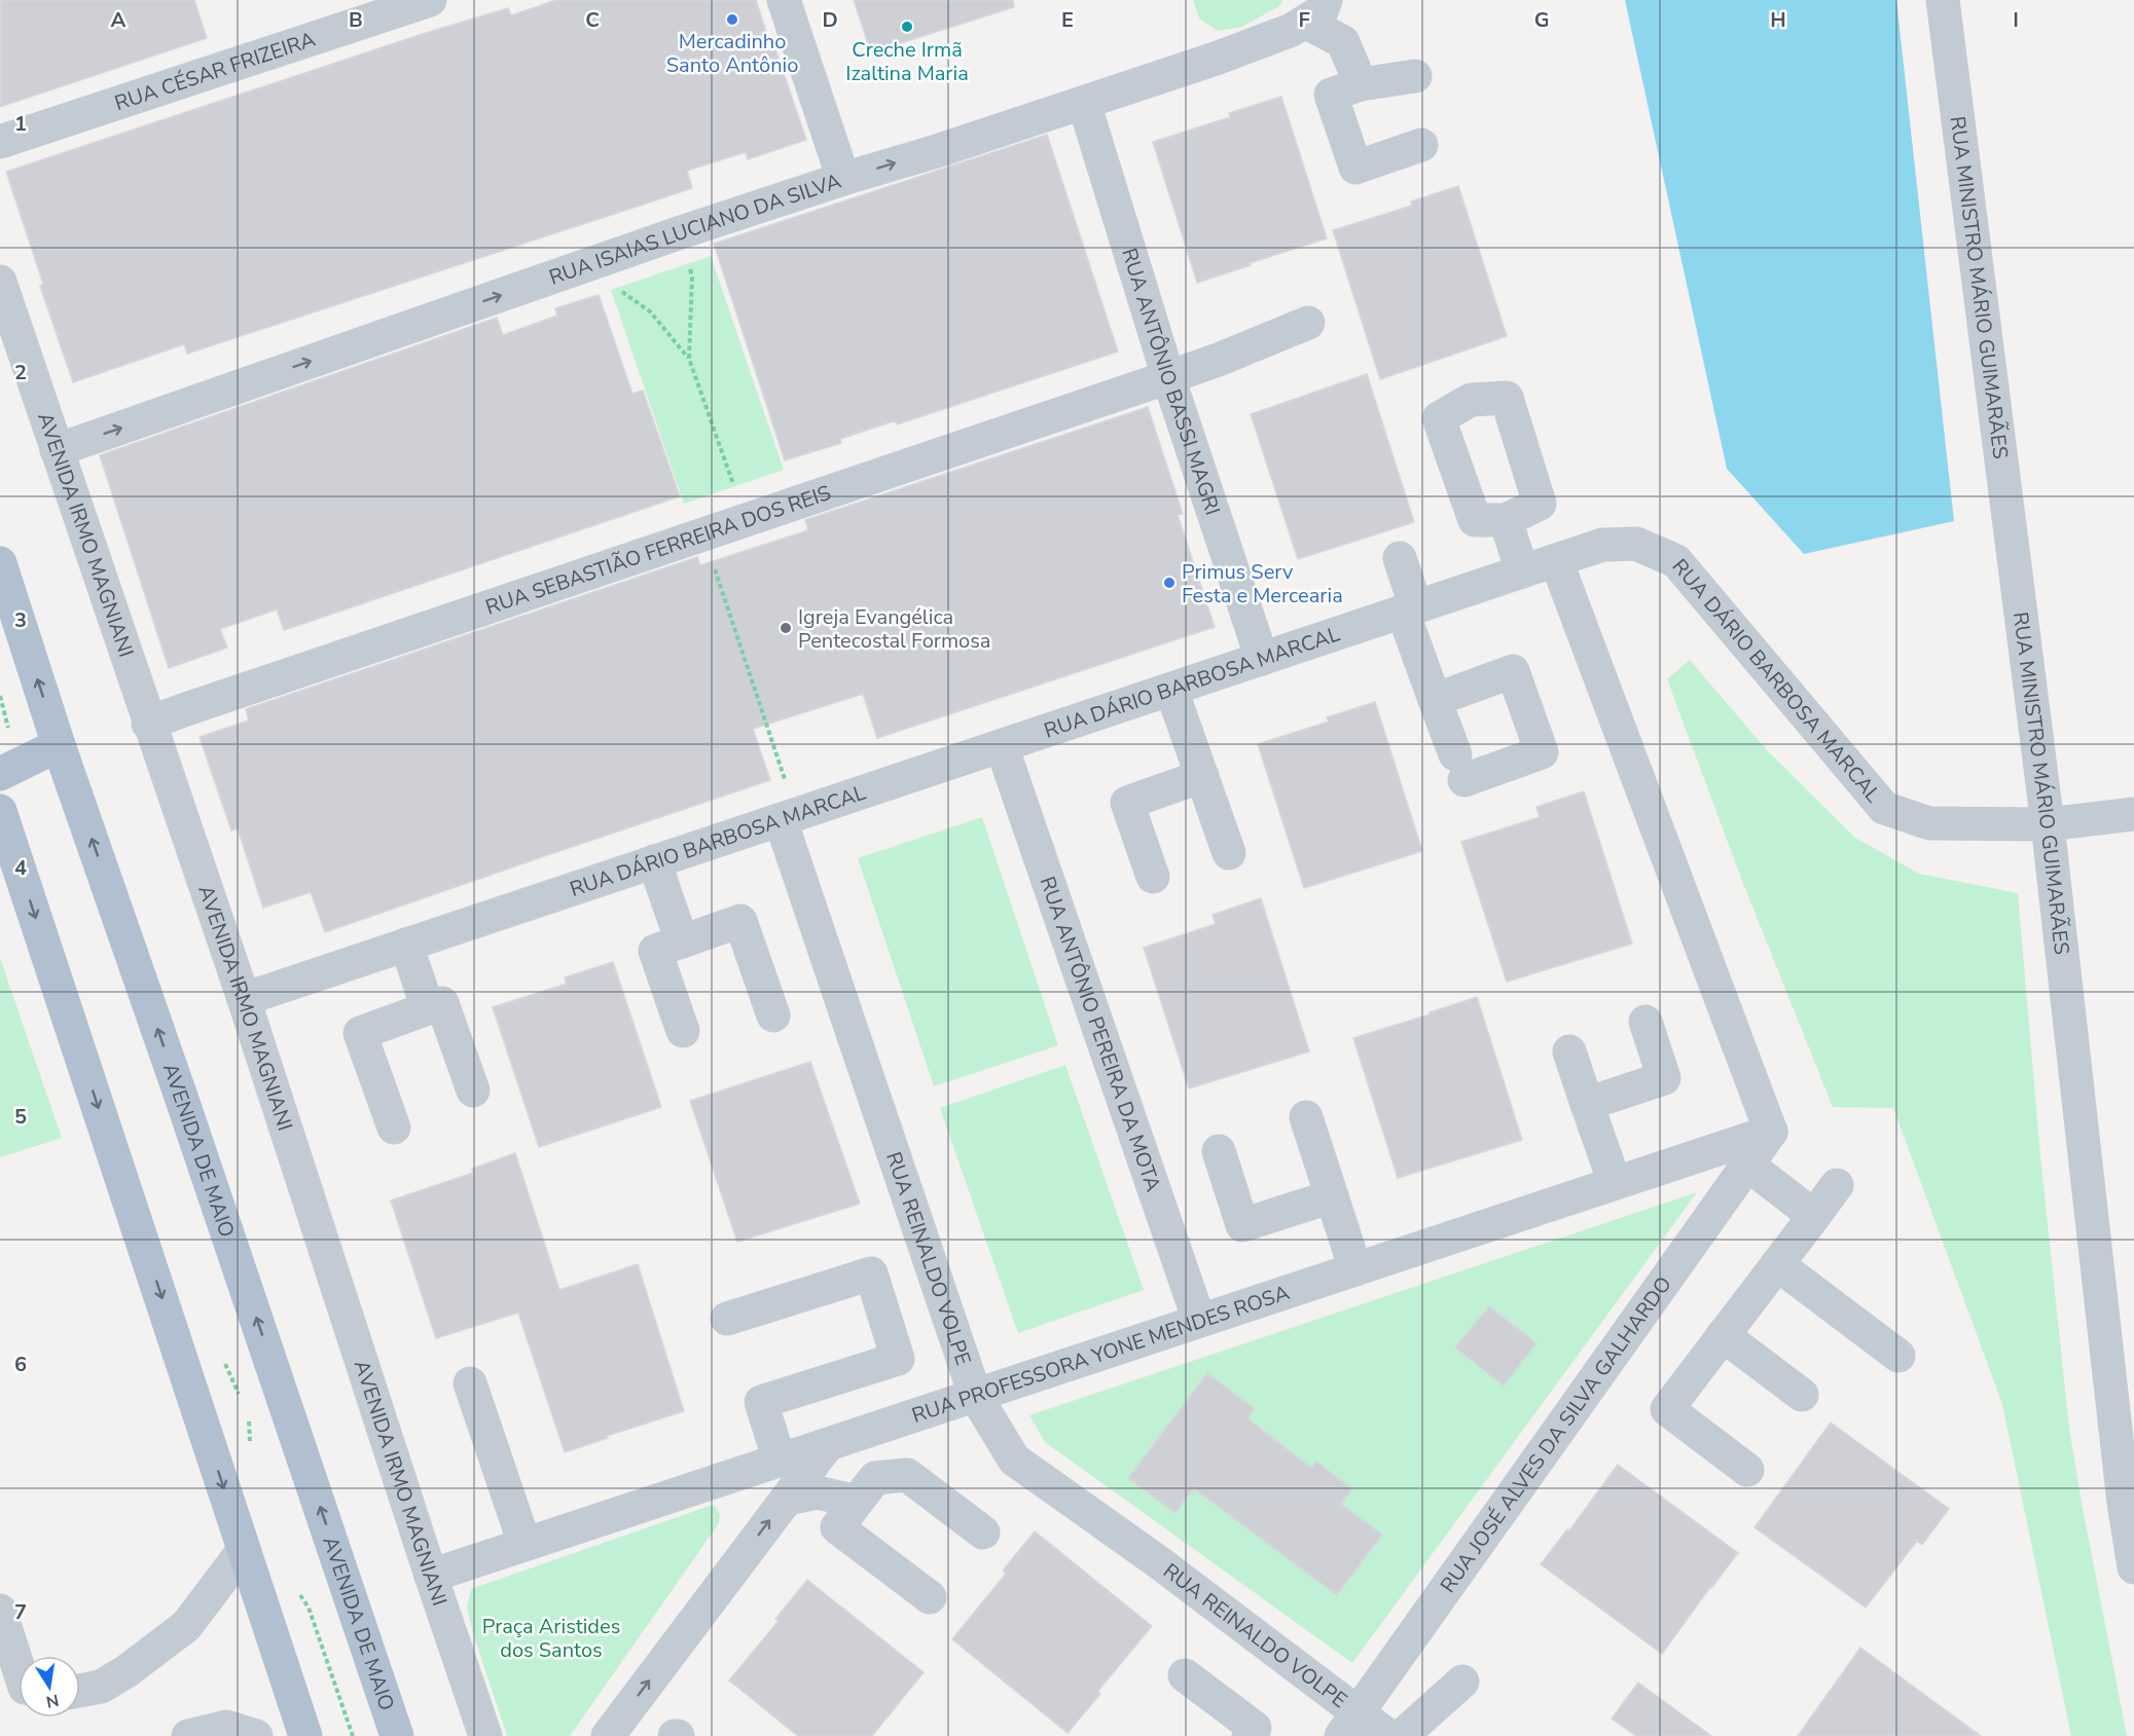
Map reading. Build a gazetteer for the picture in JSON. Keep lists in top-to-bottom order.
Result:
{
  "streets": {
    "main road": ["AVENIDA DE MAIO"],
    "street": [
      "RUA CÉSAR FRIZEIRA",
      "RUA ISAIAS LUCIANO DA SILVA",
      "RUA MINISTRO MÁRIO GUIMARÃES",
      "RUA ANTÔNIO BASSI MAGRI",
      "AVENIDA IRMO MAGNIANI",
      "RUA SEBASTIÃO FERREIRA DOS REIS",
      "RUA DÁRIO BARBOSA MARCAL",
      "RUA ANTÔNIO PEREIRA DA MOTA",
      "RUA REINALDO VOLPE",
      "RUA PROFESSORA YONE MENDES ROSA",
      "RUA JOSÉ ALVES DA SILVA GALHARDO"
    ]
  },
  "crossings": [
    ["RUA ISAIAS LUCIANO DA SILVA", "RUA ANTÔNIO BASSI MAGRI"],
    ["RUA ISAIAS LUCIANO DA SILVA", "AVENIDA IRMO MAGNIANI"],
    ["RUA MINISTRO MÁRIO GUIMARÃES", "RUA DÁRIO BARBOSA MARCAL"],
    ["RUA ANTÔNIO BASSI MAGRI", "RUA SEBASTIÃO FERREIRA DOS REIS"],
    ["RUA ANTÔNIO BASSI MAGRI", "RUA DÁRIO BARBOSA MARCAL"],
    ["AVENIDA IRMO MAGNIANI", "RUA SEBASTIÃO FERREIRA DOS REIS"],
    ["AVENIDA IRMO MAGNIANI", "RUA DÁRIO BARBOSA MARCAL"],
    ["AVENIDA IRMO MAGNIANI", "RUA PROFESSORA YONE MENDES ROSA"],
    ["RUA DÁRIO BARBOSA MARCAL", "RUA ANTÔNIO PEREIRA DA MOTA"],
    ["RUA DÁRIO BARBOSA MARCAL", "RUA REINALDO VOLPE"],
    ["RUA ANTÔNIO PEREIRA DA MOTA", "RUA PROFESSORA YONE MENDES ROSA"],
    ["RUA REINALDO VOLPE", "RUA PROFESSORA YONE MENDES ROSA"],
    ["RUA REINALDO VOLPE", "RUA JOSÉ ALVES DA SILVA GALHARDO"],
    ["RUA PROFESSORA YONE MENDES ROSA", "RUA JOSÉ ALVES DA SILVA GALHARDO"]
  ],
  "one_way": ["RUA ISAIAS LUCIANO DA SILVA"],
  "parks": ["Praça Aristides dos Santos"],
  "places": [
    "Mercadinho Santo Antônio",
    "Creche Irmã Izaltina Maria",
    "Primus Serv Festa e Mercearia",
    "Igreja Evangélica Pentecostal Formosa"
  ],
  "north": "bottom",
  "grid": {
    "columns": [
      "A",
      "B",
      "C",
      "D",
      "E",
      "F",
      "G",
      "H",
      "I"
    ],
    "rows": [
      "1",
      "2",
      "3",
      "4",
      "5",
      "6",
      "7"
    ]
  }
}
